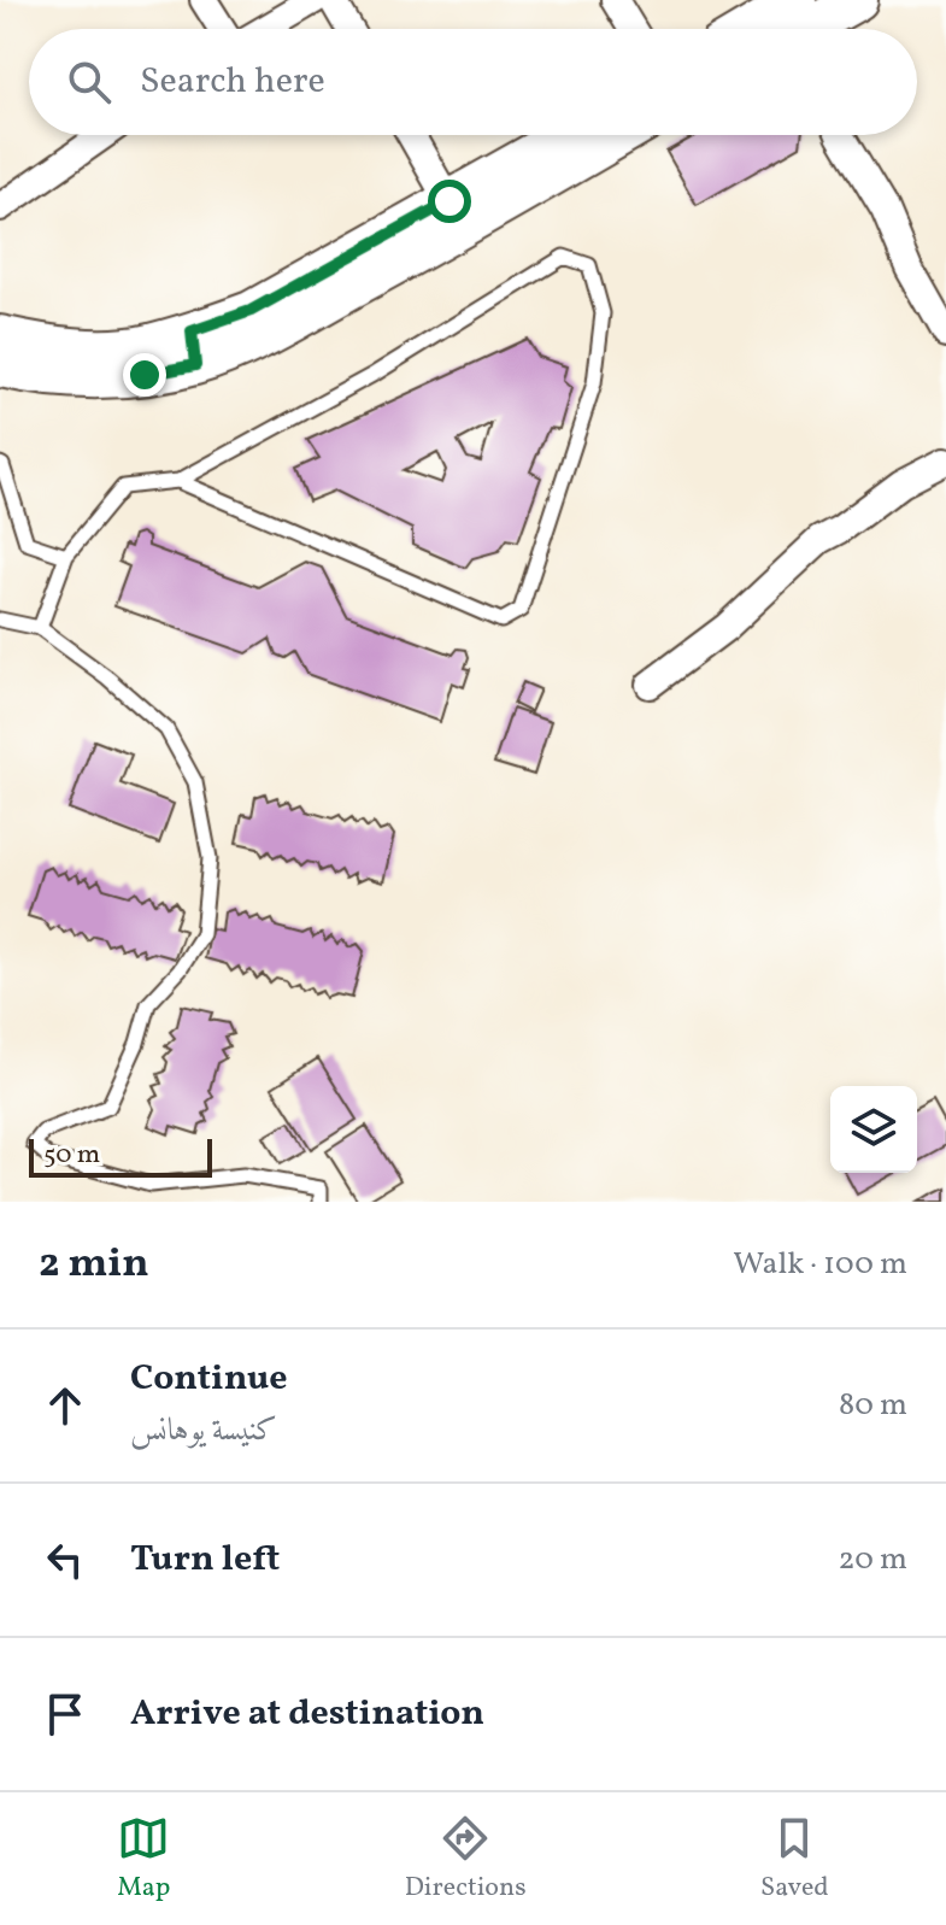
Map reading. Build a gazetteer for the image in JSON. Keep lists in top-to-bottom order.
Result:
{
  "scale_bar": "50 m",
  "page": {
    "search": "Search here",
    "scale": "50 m",
    "heading": ["2 min", "Walk · 100 m"],
    "list": [
      ["Continue", "كنيسة يوهانس", "80 m"],
      ["Turn left", "20 m"],
      "Arrive at destination"
    ],
    "nav": ["Map", "Directions", "Saved"]
  }
}
